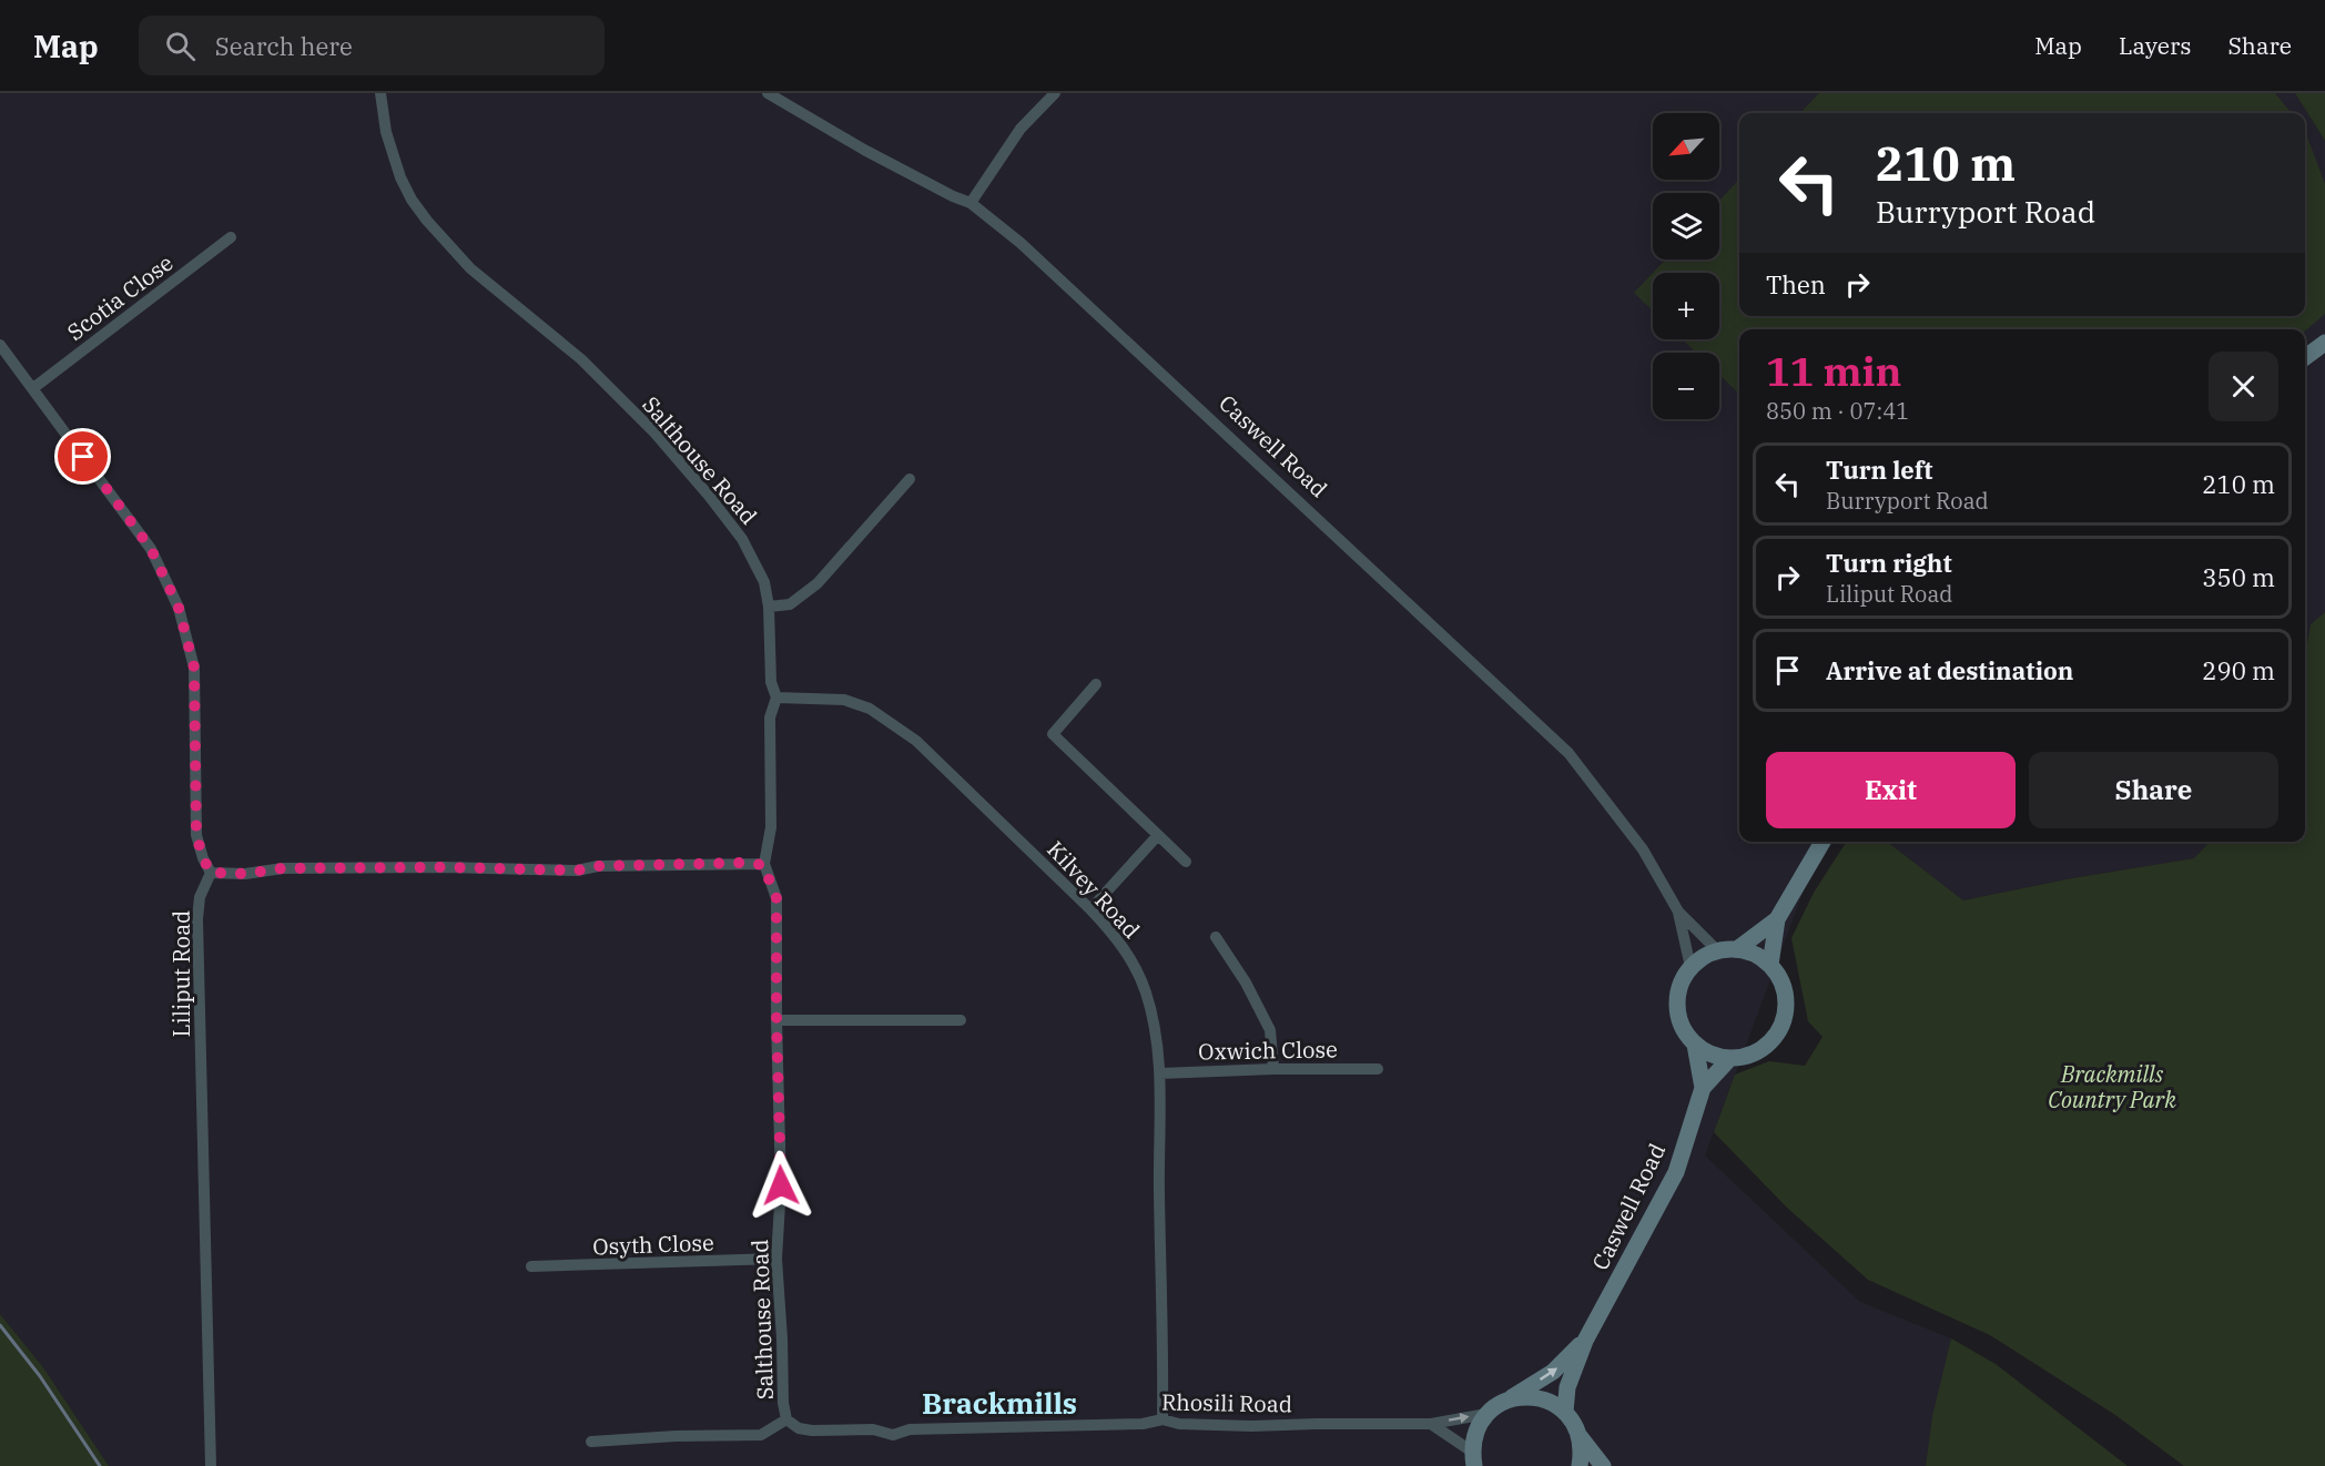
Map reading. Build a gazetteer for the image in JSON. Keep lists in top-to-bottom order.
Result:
{
  "streets": {
    "street": [
      "Scotia Close",
      "Caswell Road",
      "Salthouse Road",
      "Kilvey Road",
      "Liliput Road",
      "Oxwich Close",
      "Osyth Close",
      "Rhosili Road"
    ]
  },
  "crossings": [
    ["Caswell Road", "Rhosili Road"],
    ["Salthouse Road", "Kilvey Road"],
    ["Salthouse Road", "Osyth Close"],
    ["Salthouse Road", "Rhosili Road"],
    ["Kilvey Road", "Oxwich Close"],
    ["Kilvey Road", "Rhosili Road"]
  ],
  "districts": ["Brackmills"],
  "parks": ["Brackmills Country Park"],
  "north": "bottom left",
  "page": {
    "header": "Map",
    "search": "Search here",
    "nav": ["Map", "Layers", "Share"],
    "map_buttons": ["+", "−"],
    "turn": ["210 m", "Burryport Road"],
    "then": "Then",
    "heading": ["11 min", "850 m · 07:41"],
    "list": [
      {
        "name": "Turn left",
        "note": "Burryport Road",
        "value": "210 m"
      },
      {
        "name": "Turn right",
        "note": "Liliput Road",
        "value": "350 m"
      },
      {
        "name": "Arrive at destination",
        "value": "290 m"
      }
    ],
    "buttons": ["Exit", "Share"]
  }
}
